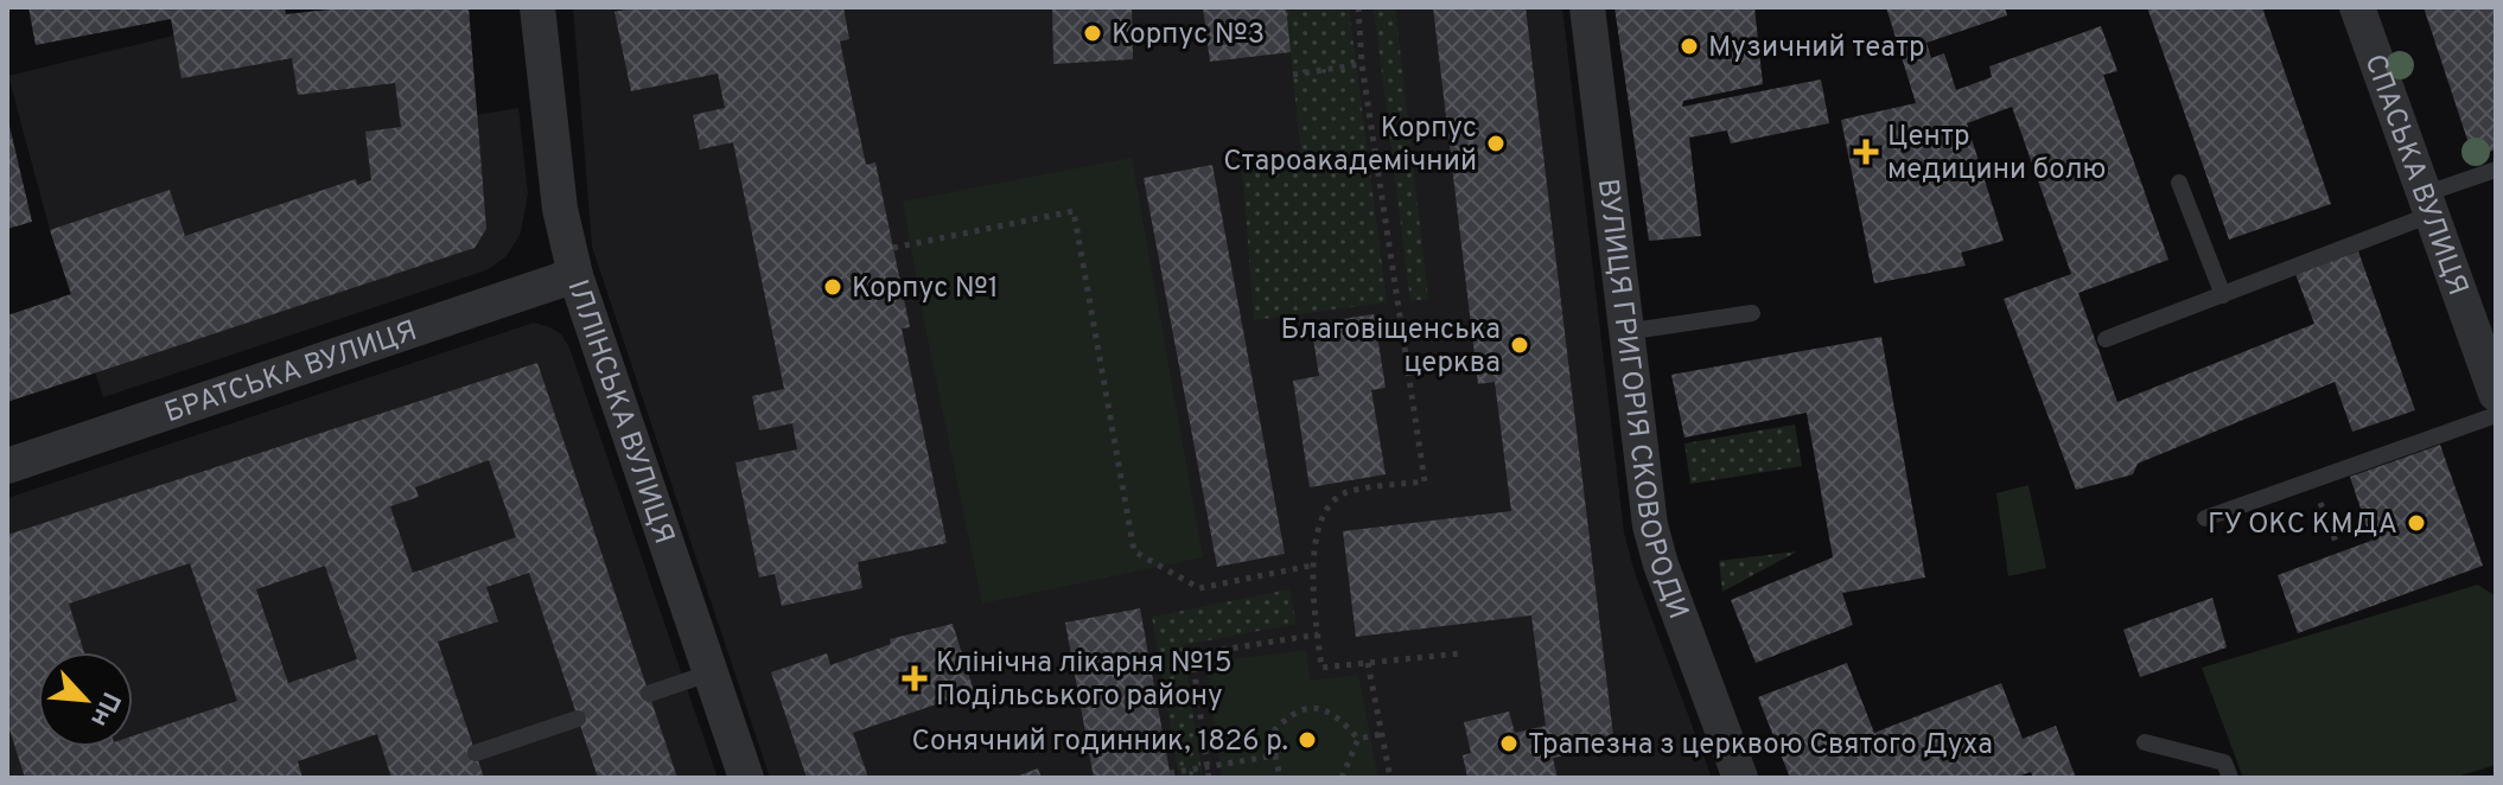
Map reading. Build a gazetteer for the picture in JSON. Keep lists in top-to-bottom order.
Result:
{
  "streets": {
    "street": [
      "СПАСЬКА ВУЛИЦЯ",
      "БРАТСЬКА ВУЛИЦЯ",
      "ВУЛИЦЯ ГРИГОРІЯ СКОВОРОДИ",
      "ІЛЛІНСЬКА ВУЛИЦЯ"
    ]
  },
  "crossings": [
    ["БРАТСЬКА ВУЛИЦЯ", "ІЛЛІНСЬКА ВУЛИЦЯ"]
  ],
  "places": {
    "other": [
      "Корпус №3",
      "Музичний театр",
      "Корпус Староакадемічний",
      "Корпус №1",
      "Благовіщенська церква",
      "ГУ ОКС КМДА",
      "Сонячний годинник, 1826 р.",
      "Трапезна з церквою Святого Духа"
    ],
    "health": ["Центр медицини болю", "Клінічна лікарня №15 Подільського району"]
  },
  "north": "bottom right"
}
